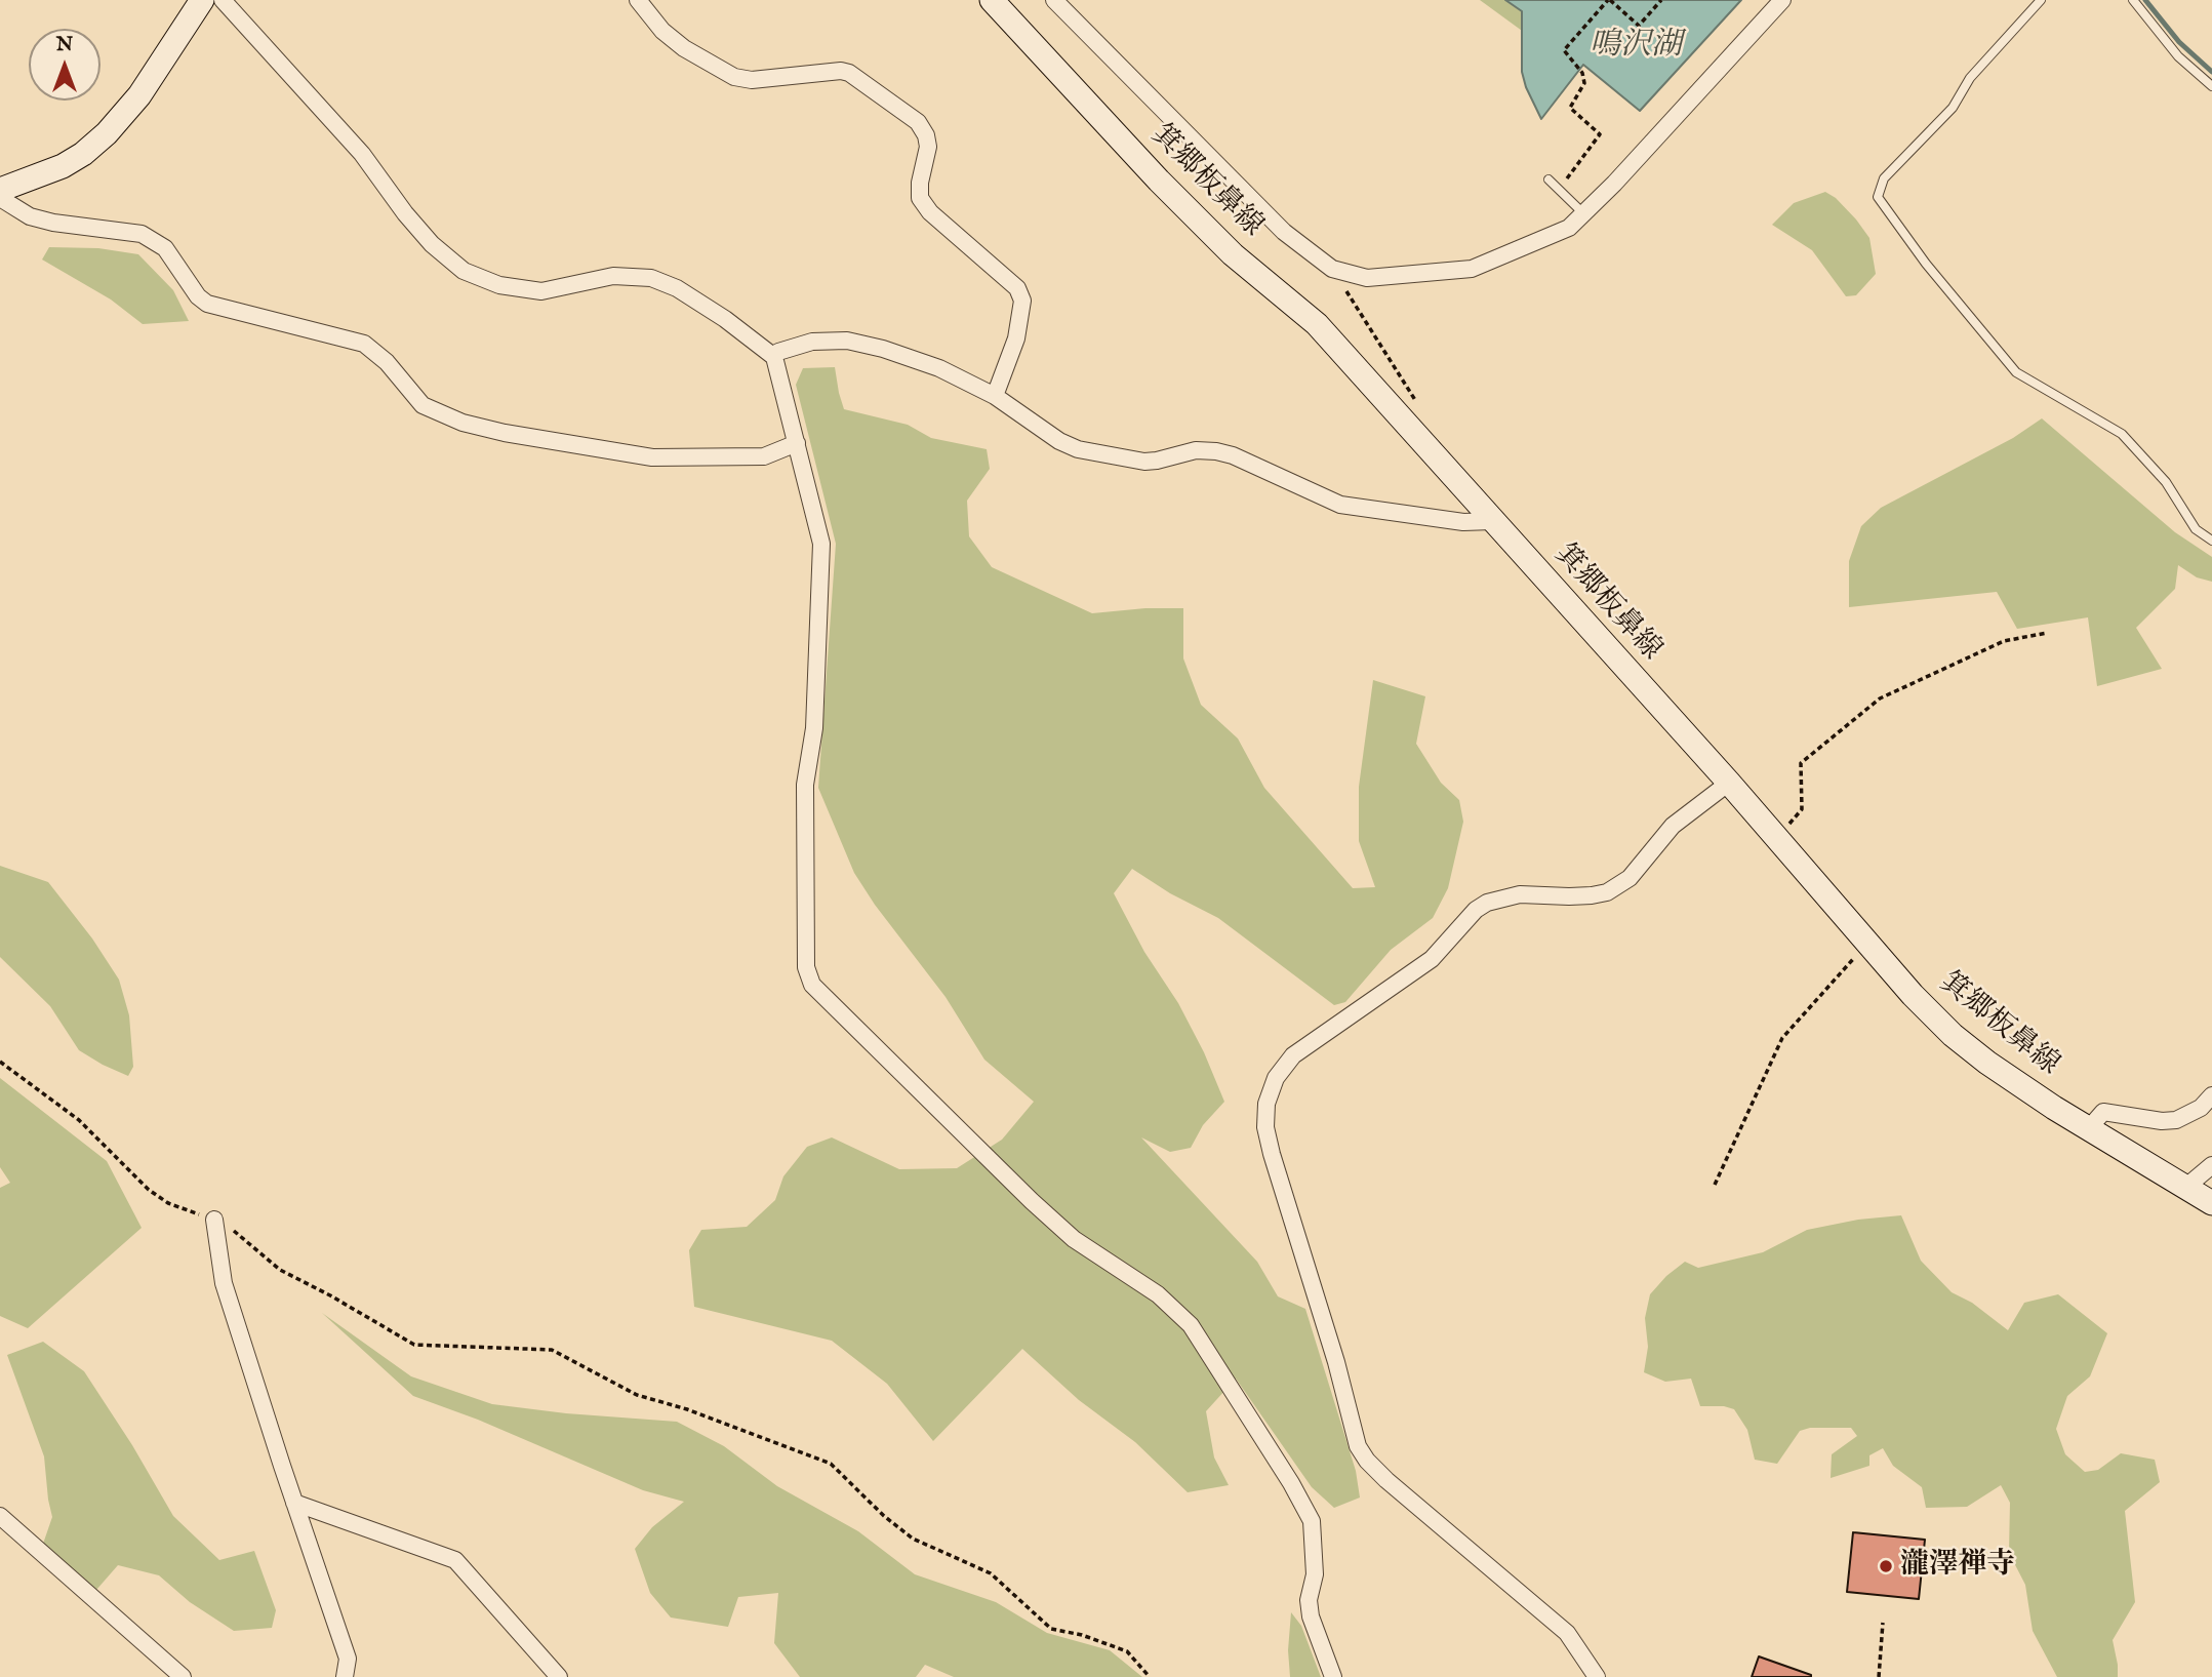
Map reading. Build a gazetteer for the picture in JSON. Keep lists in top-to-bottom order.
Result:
{
  "streets": {
    "main road": ["箕郷板鼻線"]
  },
  "water": ["鳴沢湖"],
  "places": ["瀧澤禅寺"],
  "north": "top"
}
